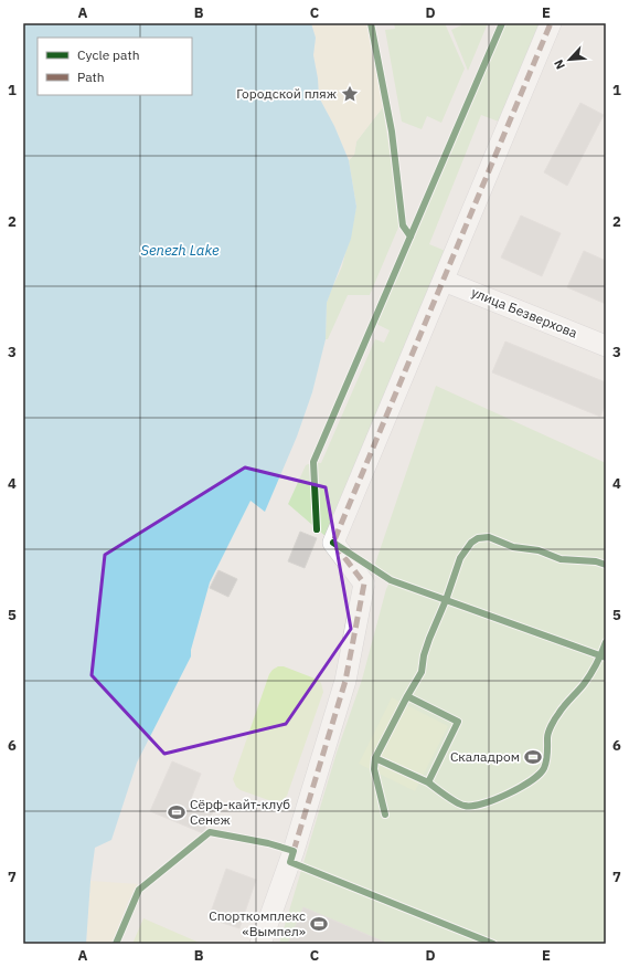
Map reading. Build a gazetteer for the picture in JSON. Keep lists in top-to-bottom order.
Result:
{
  "streets": {
    "street": ["улица Безверхова"]
  },
  "water": ["Senezh Lake"],
  "places": {
    "place": ["Городской пляж"],
    "sports": ["Скаладром", "Сёрф-кайт-клуб Сенеж", "Спорткомплекс «Вымпел»"]
  },
  "legend": ["Cycle path", "Path"],
  "north": "bottom left",
  "grid": {
    "columns": [
      "A",
      "B",
      "C",
      "D",
      "E"
    ],
    "rows": [
      "1",
      "2",
      "3",
      "4",
      "5",
      "6",
      "7"
    ]
  }
}
